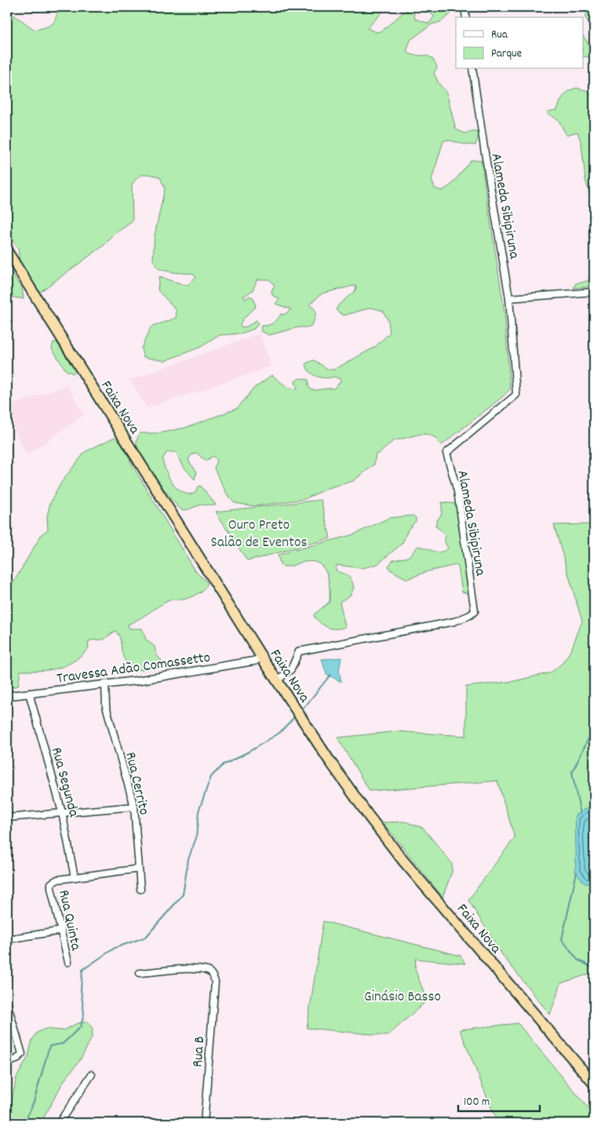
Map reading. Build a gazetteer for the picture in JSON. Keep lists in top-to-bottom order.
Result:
{
  "streets": {
    "highway": ["Faixa Nova"],
    "street": [
      "Alameda Sibipiruna",
      "Travessa Adão Comassetto",
      "Rua Segunda",
      "Rua Cerrito",
      "Rua Quinta",
      "Rua B"
    ]
  },
  "crossings": [
    ["Alameda Sibipiruna", "Faixa Nova"],
    ["Faixa Nova", "Travessa Adão Comassetto"],
    ["Travessa Adão Comassetto", "Rua Segunda"],
    ["Travessa Adão Comassetto", "Rua Cerrito"],
    ["Rua Segunda", "Rua Quinta"]
  ],
  "parks": ["Ouro Preto Salão de Eventos", "Ginásio Basso"],
  "legend": ["Rua", "Parque"],
  "scale_bar": "100 m"
}
